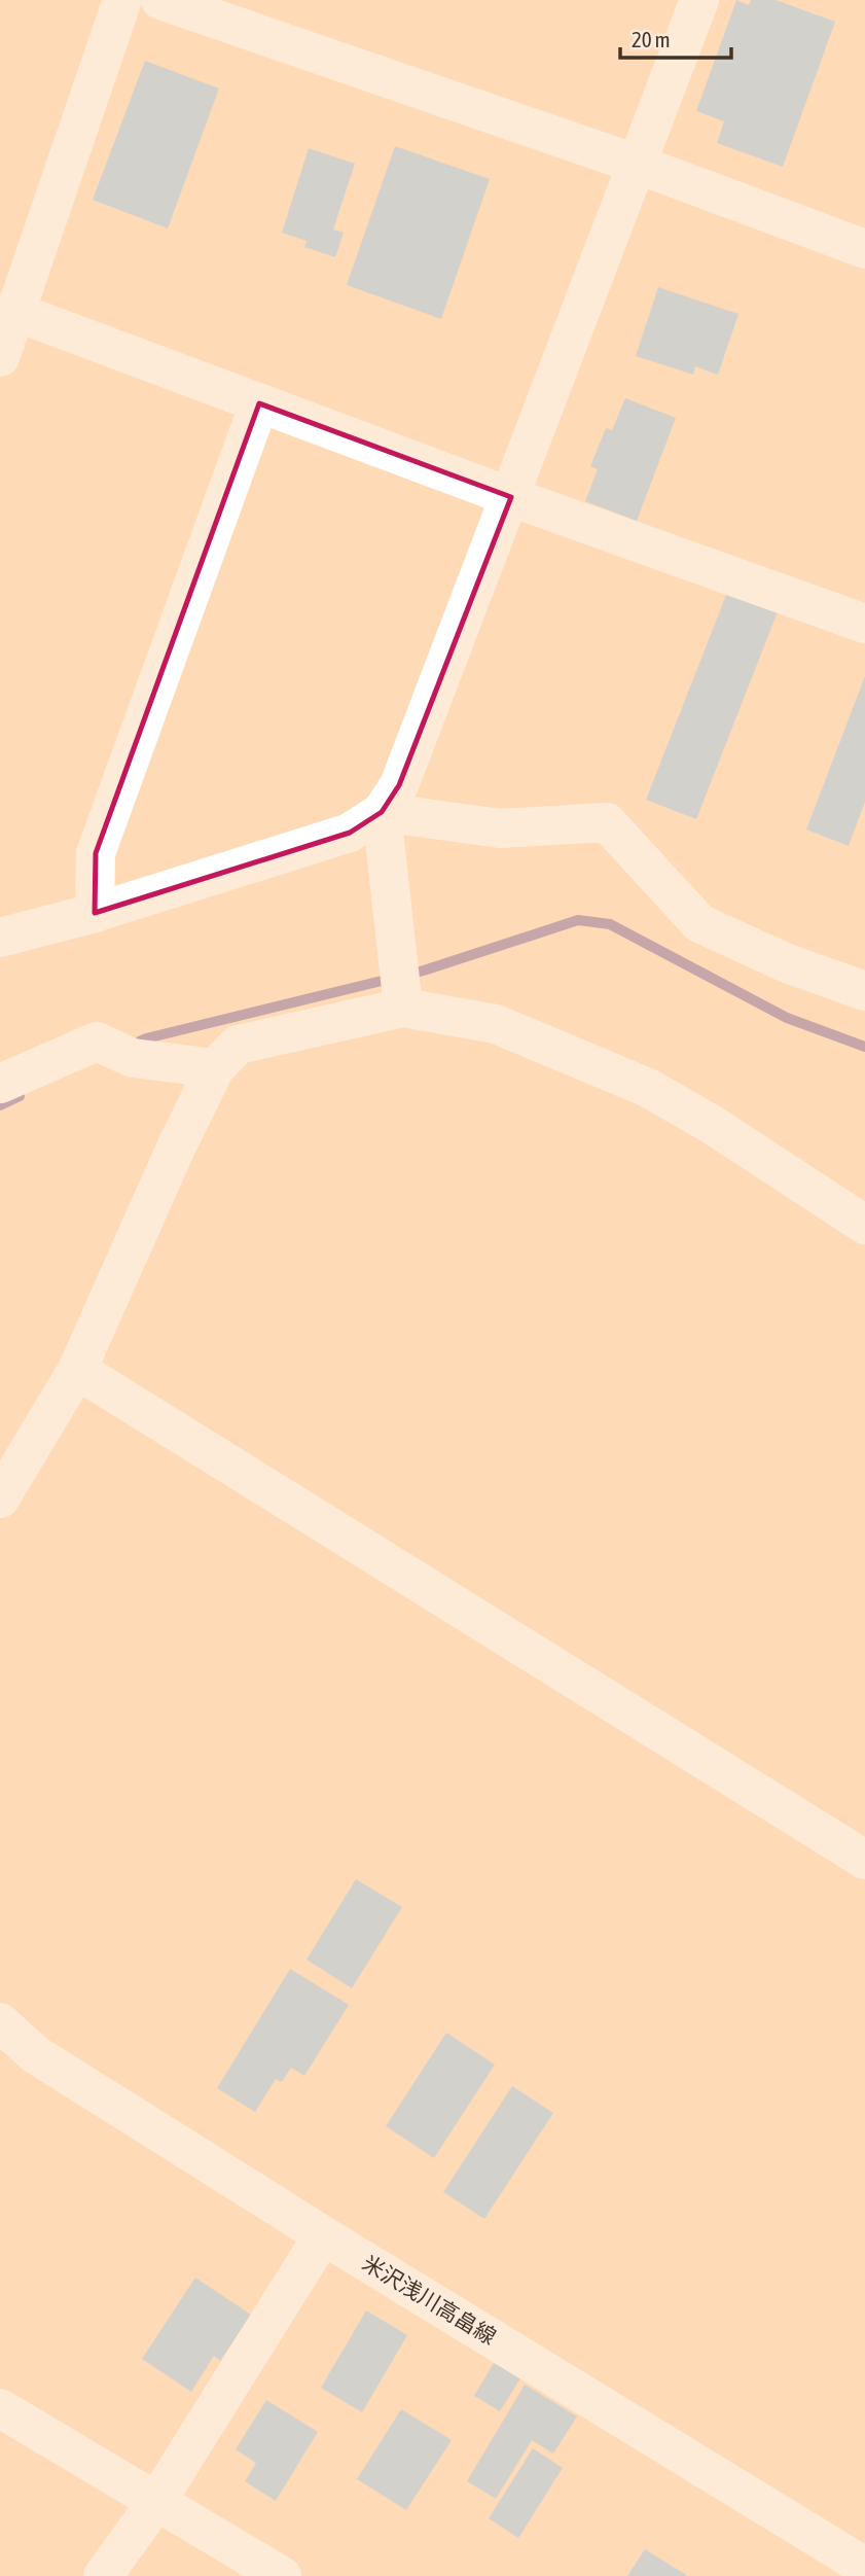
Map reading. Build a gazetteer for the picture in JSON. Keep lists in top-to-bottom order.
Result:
{
  "streets": {
    "street": ["米沢浅川高畠線"]
  },
  "scale_bar": "20 m"
}
